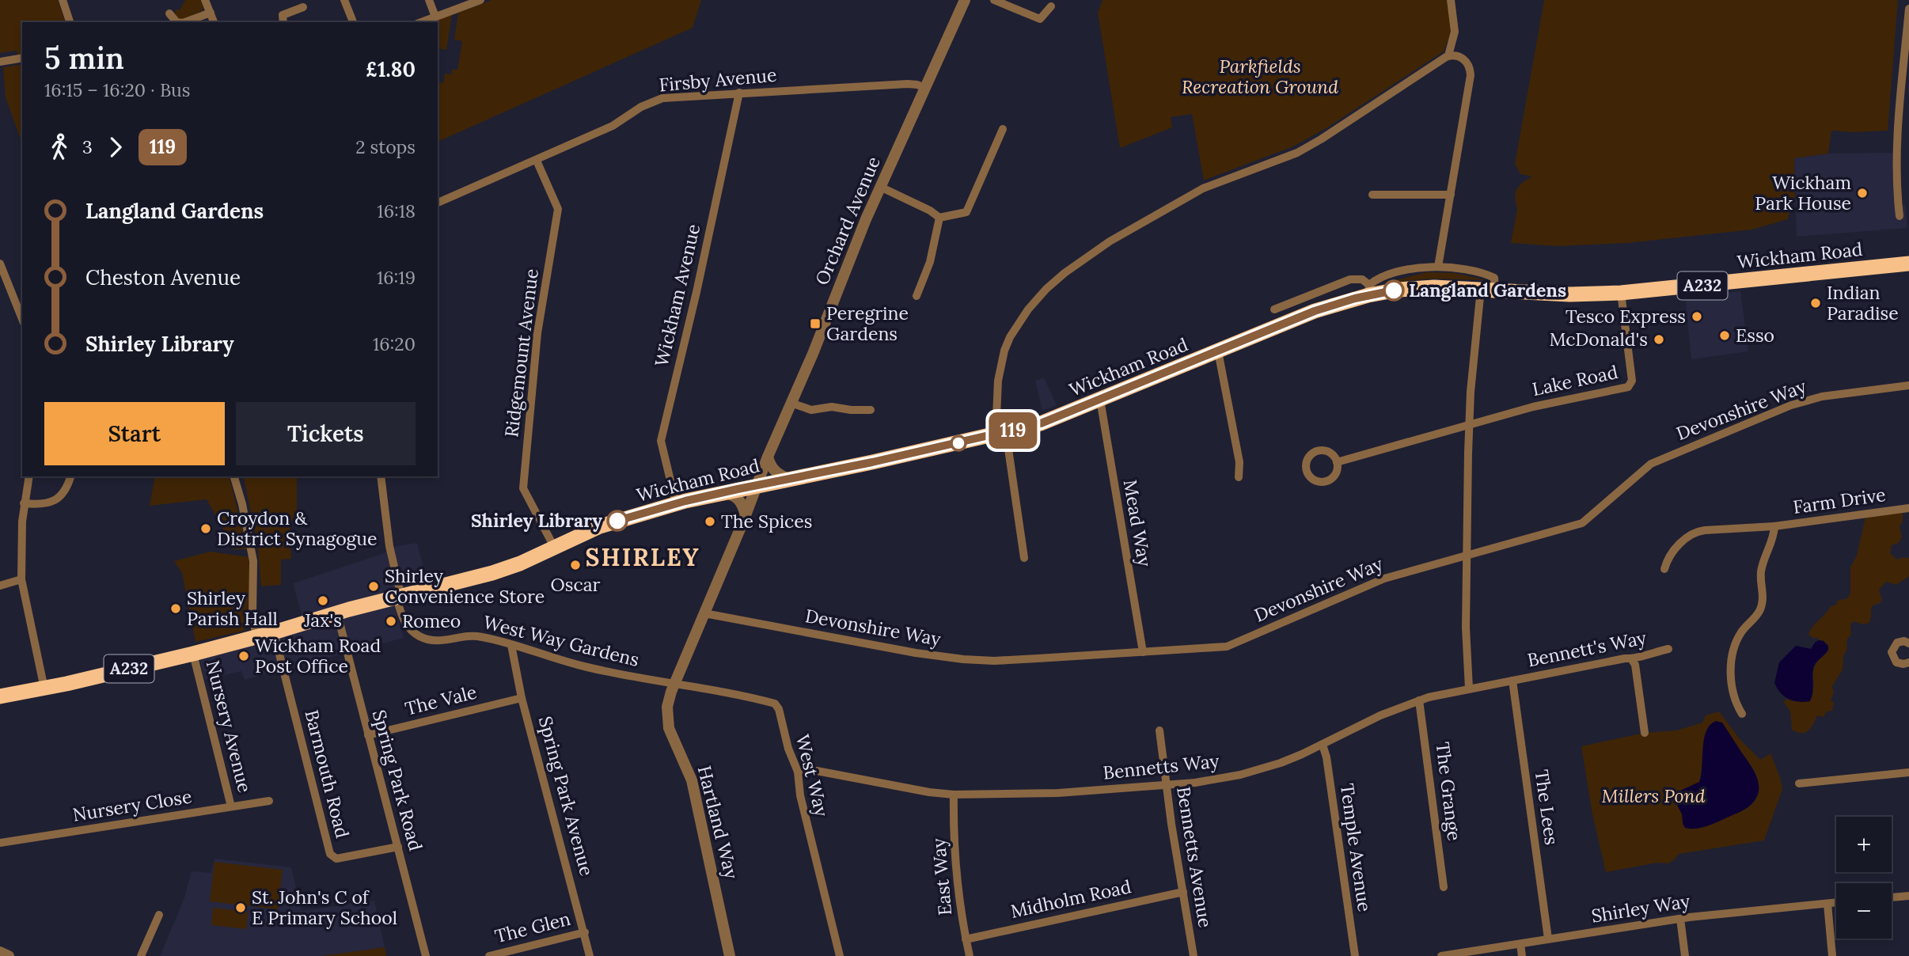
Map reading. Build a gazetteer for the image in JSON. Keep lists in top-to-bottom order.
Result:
{
  "streets": {
    "highway": ["Wickham Road", "A232"],
    "street": [
      "Firsby Avenue",
      "Orchard Avenue",
      "Wickham Avenue",
      "Ridgemount Avenue",
      "Lake Road",
      "Devonshire Way",
      "Farm Drive",
      "Mead Way",
      "West Way Gardens",
      "Bennett's Way",
      "The Vale",
      "Nursery Avenue",
      "Bennetts Way",
      "Barmouth Road",
      "West Way",
      "Spring Park Road",
      "The Grange",
      "Spring Park Avenue",
      "Nursery Close",
      "The Lees",
      "Hartland Way",
      "Temple Avenue",
      "Bennetts Avenue",
      "East Way",
      "Midholm Road",
      "Shirley Way",
      "The Glen"
    ]
  },
  "crossings": [
    ["Firsby Avenue", "Orchard Avenue"],
    ["Firsby Avenue", "Wickham Avenue"],
    ["Firsby Avenue", "Ridgemount Avenue"],
    ["Orchard Avenue", "Wickham Road"],
    ["Orchard Avenue", "Hartland Way"],
    ["Wickham Road", "Wickham Avenue"],
    ["Wickham Road", "Ridgemount Avenue"],
    ["Wickham Road", "Lake Road"],
    ["Wickham Road", "Mead Way"],
    ["Wickham Road", "West Way Gardens"],
    ["Wickham Road", "Nursery Avenue"],
    ["Wickham Road", "Barmouth Road"],
    ["Wickham Road", "Spring Park Road"],
    ["Wickham Road", "Hartland Way"],
    ["Devonshire Way", "Mead Way"],
    ["Devonshire Way", "Hartland Way"],
    ["West Way Gardens", "West Way"],
    ["West Way Gardens", "Spring Park Avenue"],
    ["West Way Gardens", "Hartland Way"],
    ["Bennett's Way", "Bennetts Way"],
    ["Bennett's Way", "The Lees"],
    ["The Vale", "Spring Park Road"],
    ["The Vale", "Spring Park Avenue"],
    ["Nursery Avenue", "Nursery Close"],
    ["Bennetts Way", "West Way"],
    ["Bennetts Way", "The Grange"],
    ["Bennetts Way", "The Lees"],
    ["Bennetts Way", "Temple Avenue"],
    ["Bennetts Way", "Bennetts Avenue"],
    ["Bennetts Way", "East Way"],
    ["Barmouth Road", "Spring Park Road"],
    ["West Way", "Hartland Way"],
    ["Spring Park Avenue", "The Glen"],
    ["The Lees", "Shirley Way"],
    ["Bennetts Avenue", "Midholm Road"],
    ["East Way", "Midholm Road"]
  ],
  "districts": ["SHIRLEY"],
  "parks": ["Parkfields Recreation Ground", "Millers Pond"],
  "places": {
    "other": [
      "Wickham Park House",
      "Langland Gardens",
      "Indian Paradise",
      "Tesco Express",
      "Esso",
      "McDonald's",
      "Shirley Library",
      "The Spices",
      "Croydon & District Synagogue",
      "Oscar",
      "Shirley Convenience Store",
      "Jax's",
      "Shirley Parish Hall",
      "Romeo",
      "Wickham Road Post Office",
      "St. John's C of E Primary School"
    ],
    "transit": ["Peregrine Gardens"]
  },
  "lines": ["bus line 119"],
  "page": {
    "on_map": "119",
    "heading": ["5 min", "16:15 – 16:20 · Bus", "£1.80"],
    "legs": ["3", "119", "2 stops"],
    "list": [
      {
        "name": "Langland Gardens",
        "value": "16:18"
      },
      {
        "name": "Cheston Avenue",
        "value": "16:19"
      },
      {
        "name": "Shirley Library",
        "value": "16:20"
      }
    ],
    "buttons": ["Start", "Tickets"],
    "map_buttons": ["+", "−"]
  }
}
